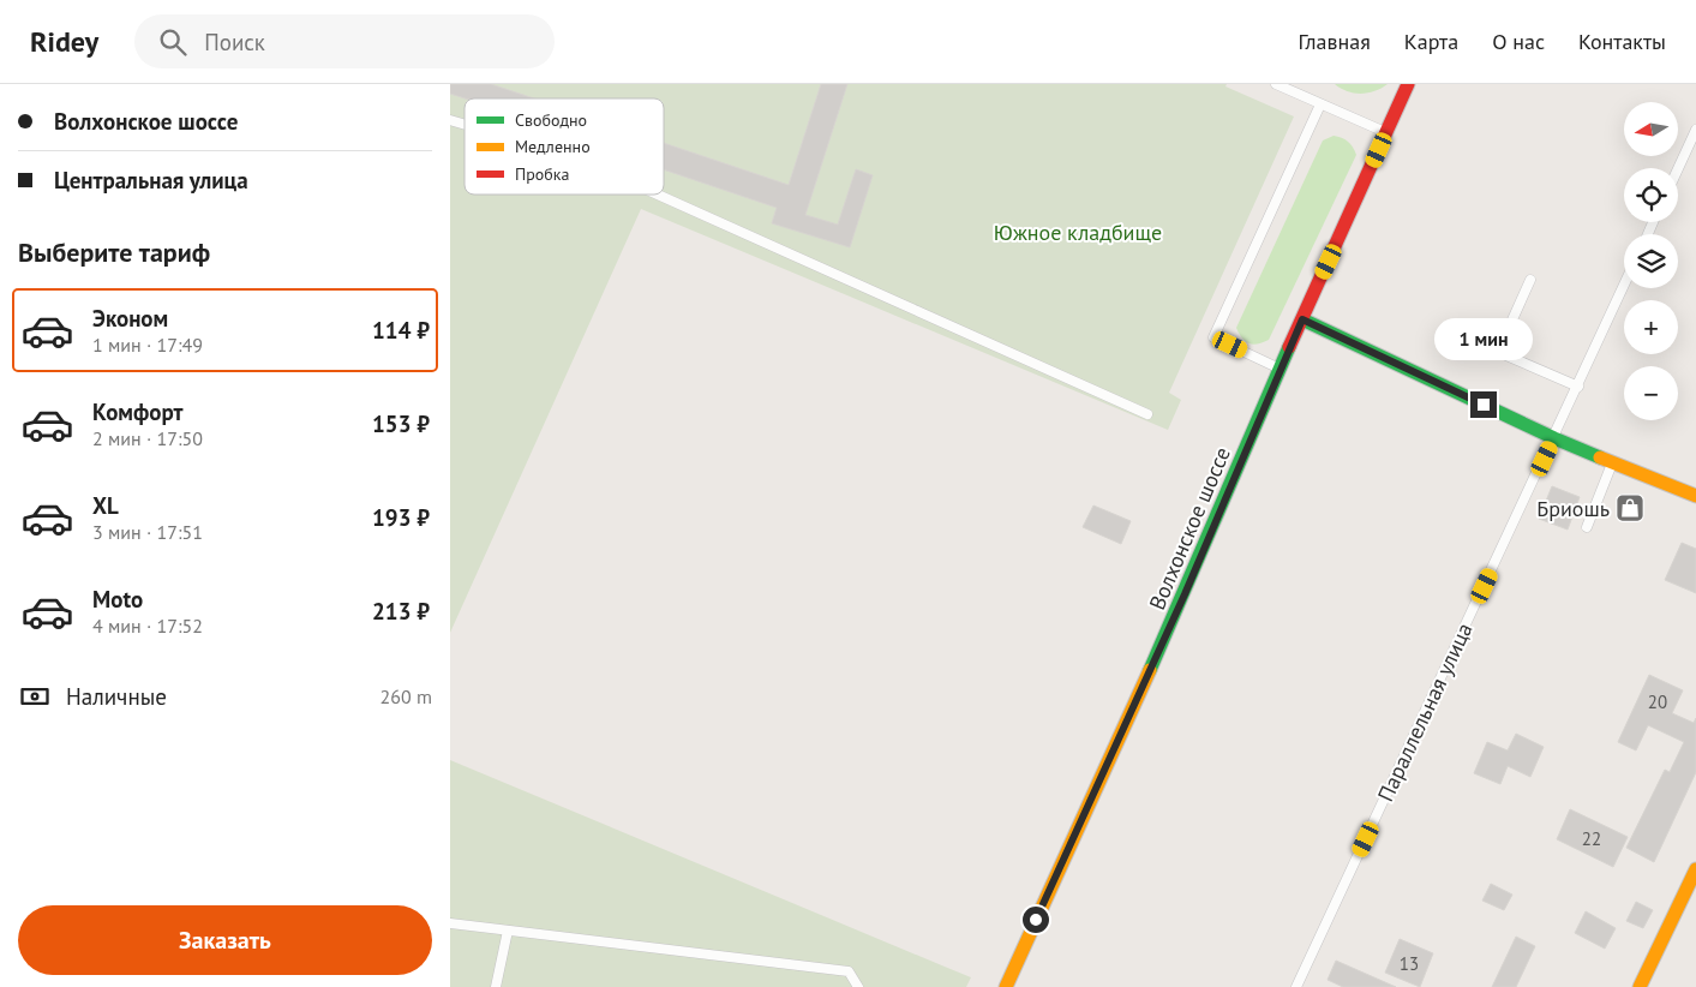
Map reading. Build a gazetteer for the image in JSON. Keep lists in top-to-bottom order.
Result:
{
  "streets": {
    "main road": ["Волхонское шоссе"],
    "lane": ["Параллельная улица"]
  },
  "parks": ["Южное кладбище"],
  "places": {
    "shop": ["Бриошь"]
  },
  "house_numbers": ["20", "22", "13"],
  "legend": ["Свободно", "Медленно", "Пробка"],
  "north": "left",
  "page": {
    "header": "Ridey",
    "search": "Поиск",
    "nav": [
      "Главная",
      "Карта",
      "О нас",
      "Контакты"
    ],
    "banner": ["Волхонское шоссе", "Центральная улица"],
    "map_buttons": ["+", "−"],
    "heading": "Выберите тариф",
    "list": [
      {
        "name": "Эконом",
        "note": "1 мин · 17:49",
        "value": "114 ₽"
      },
      {
        "name": "Комфорт",
        "note": "2 мин · 17:50",
        "value": "153 ₽"
      },
      {
        "name": "XL",
        "note": "3 мин · 17:51",
        "value": "193 ₽"
      },
      {
        "name": "Moto",
        "note": "4 мин · 17:52",
        "value": "213 ₽"
      }
    ],
    "bubble": "1 мин",
    "pay": ["Наличные", "260 m"],
    "buttons": "Заказать"
  }
}
